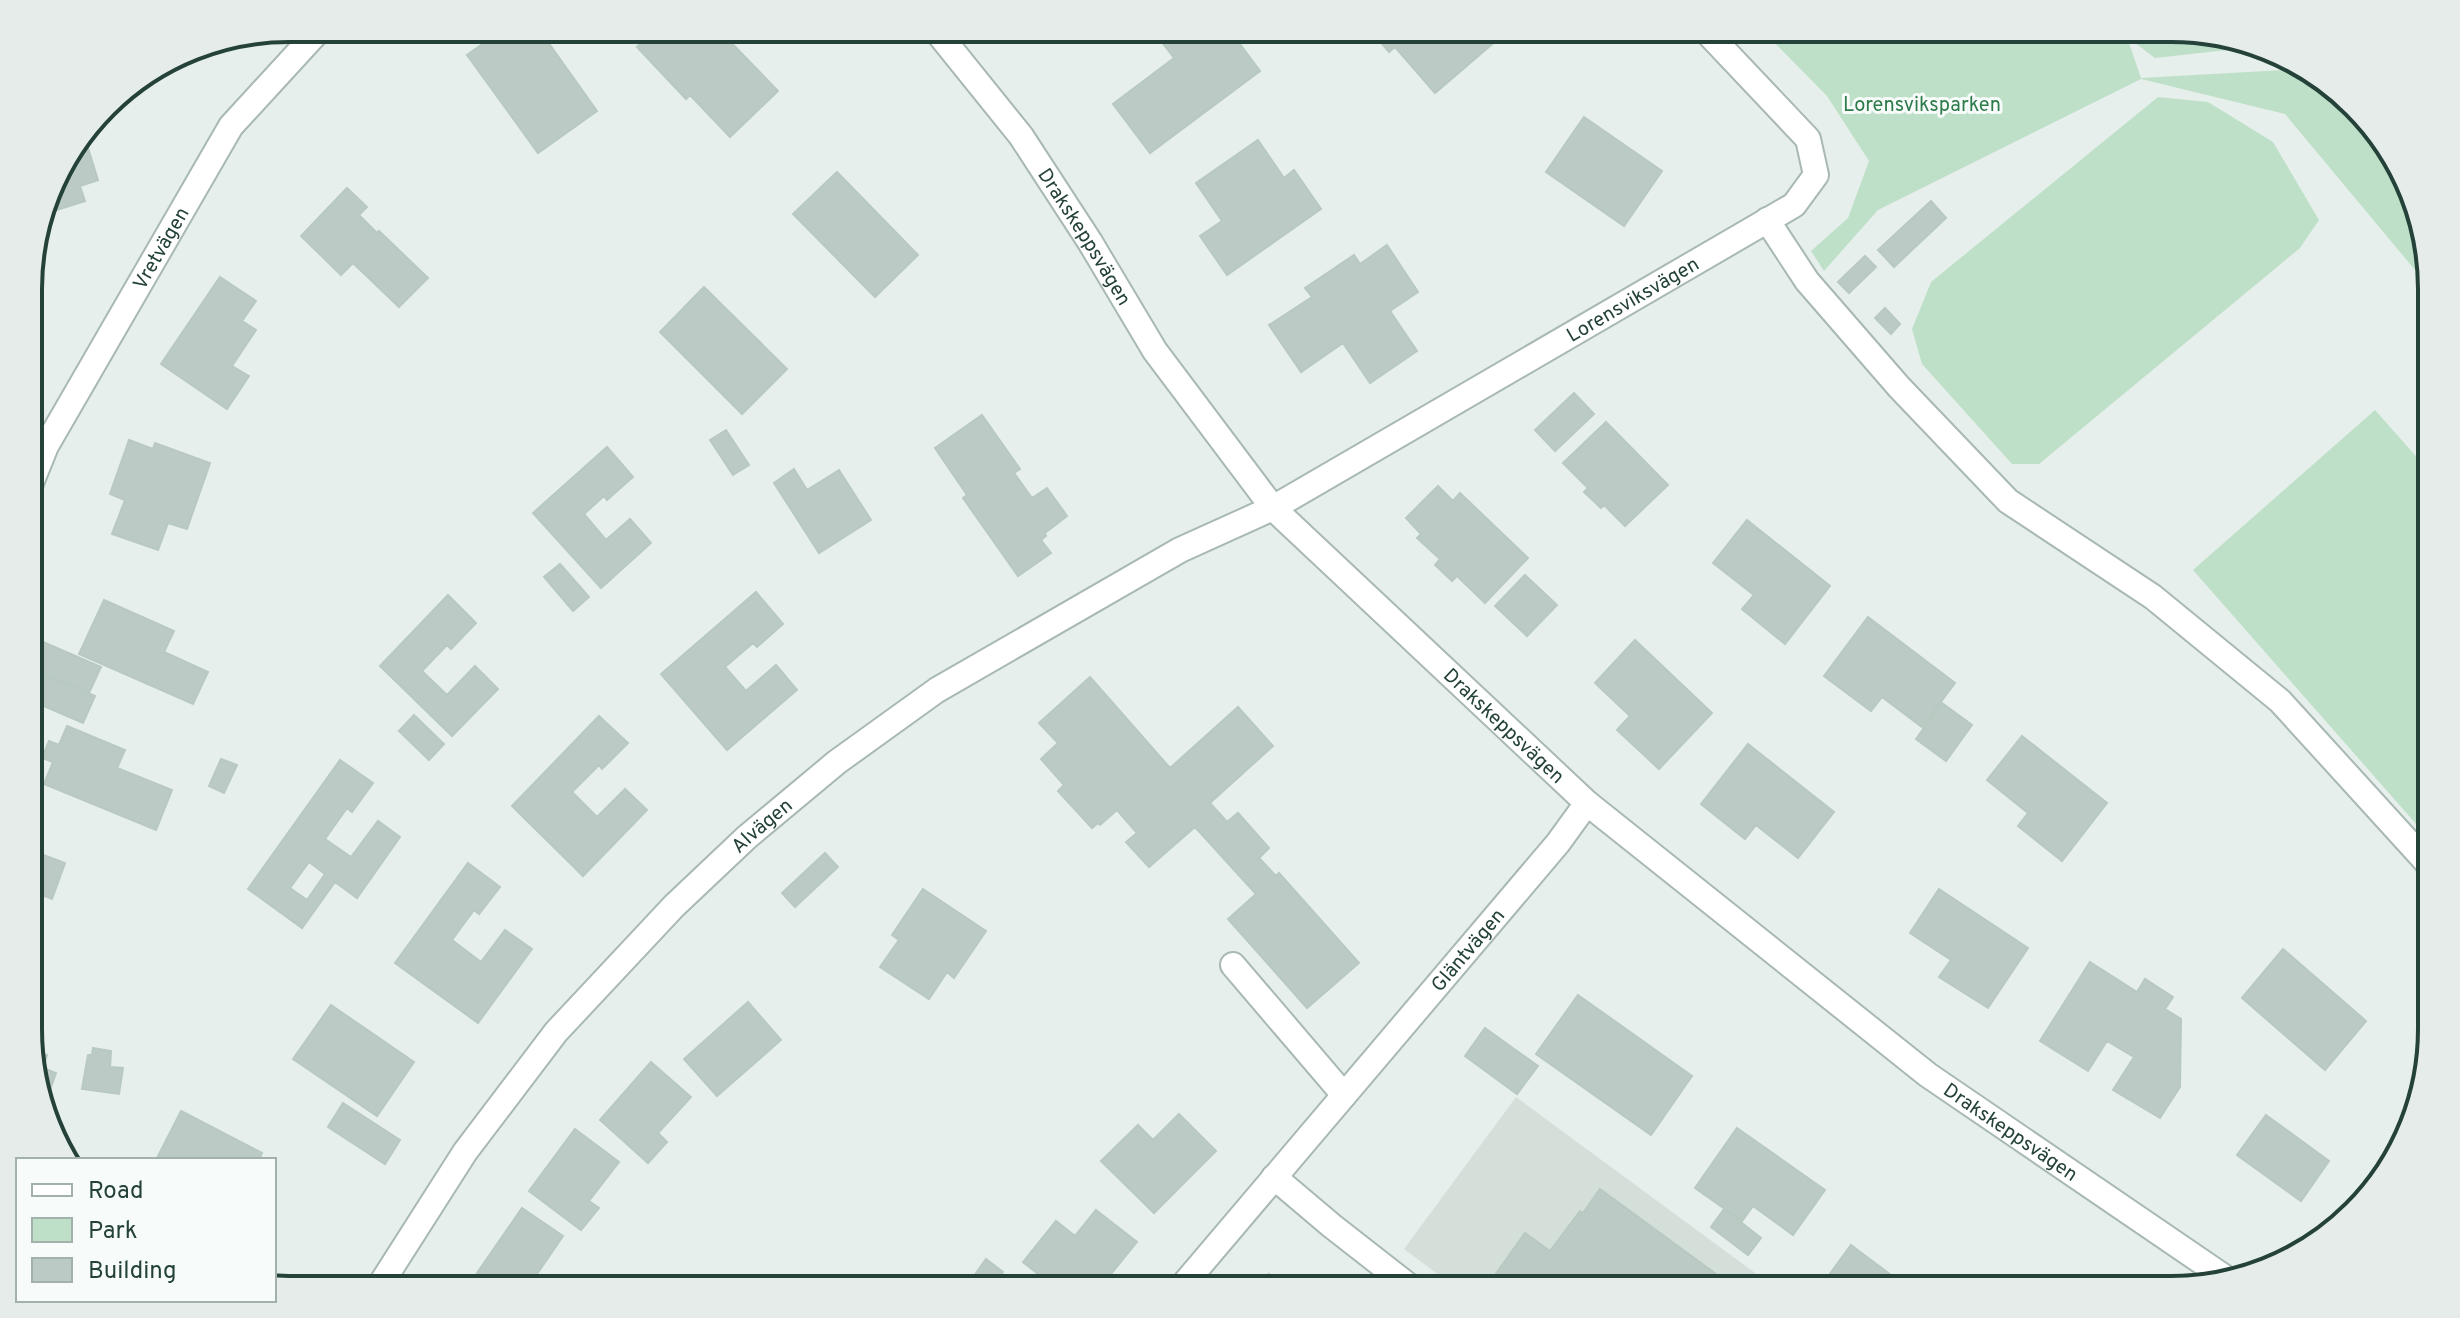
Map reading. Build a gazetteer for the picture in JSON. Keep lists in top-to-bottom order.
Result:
{
  "streets": {
    "street": [
      "Drakskeppsvägen",
      "Vretvägen",
      "Lorensviksvägen",
      "Alvägen",
      "Gläntvägen"
    ]
  },
  "crossings": [
    ["Drakskeppsvägen", "Lorensviksvägen"],
    ["Drakskeppsvägen", "Alvägen"],
    ["Drakskeppsvägen", "Gläntvägen"],
    ["Lorensviksvägen", "Alvägen"]
  ],
  "parks": ["Lorensviksparken"],
  "legend": ["Road", "Park", "Building"]
}
